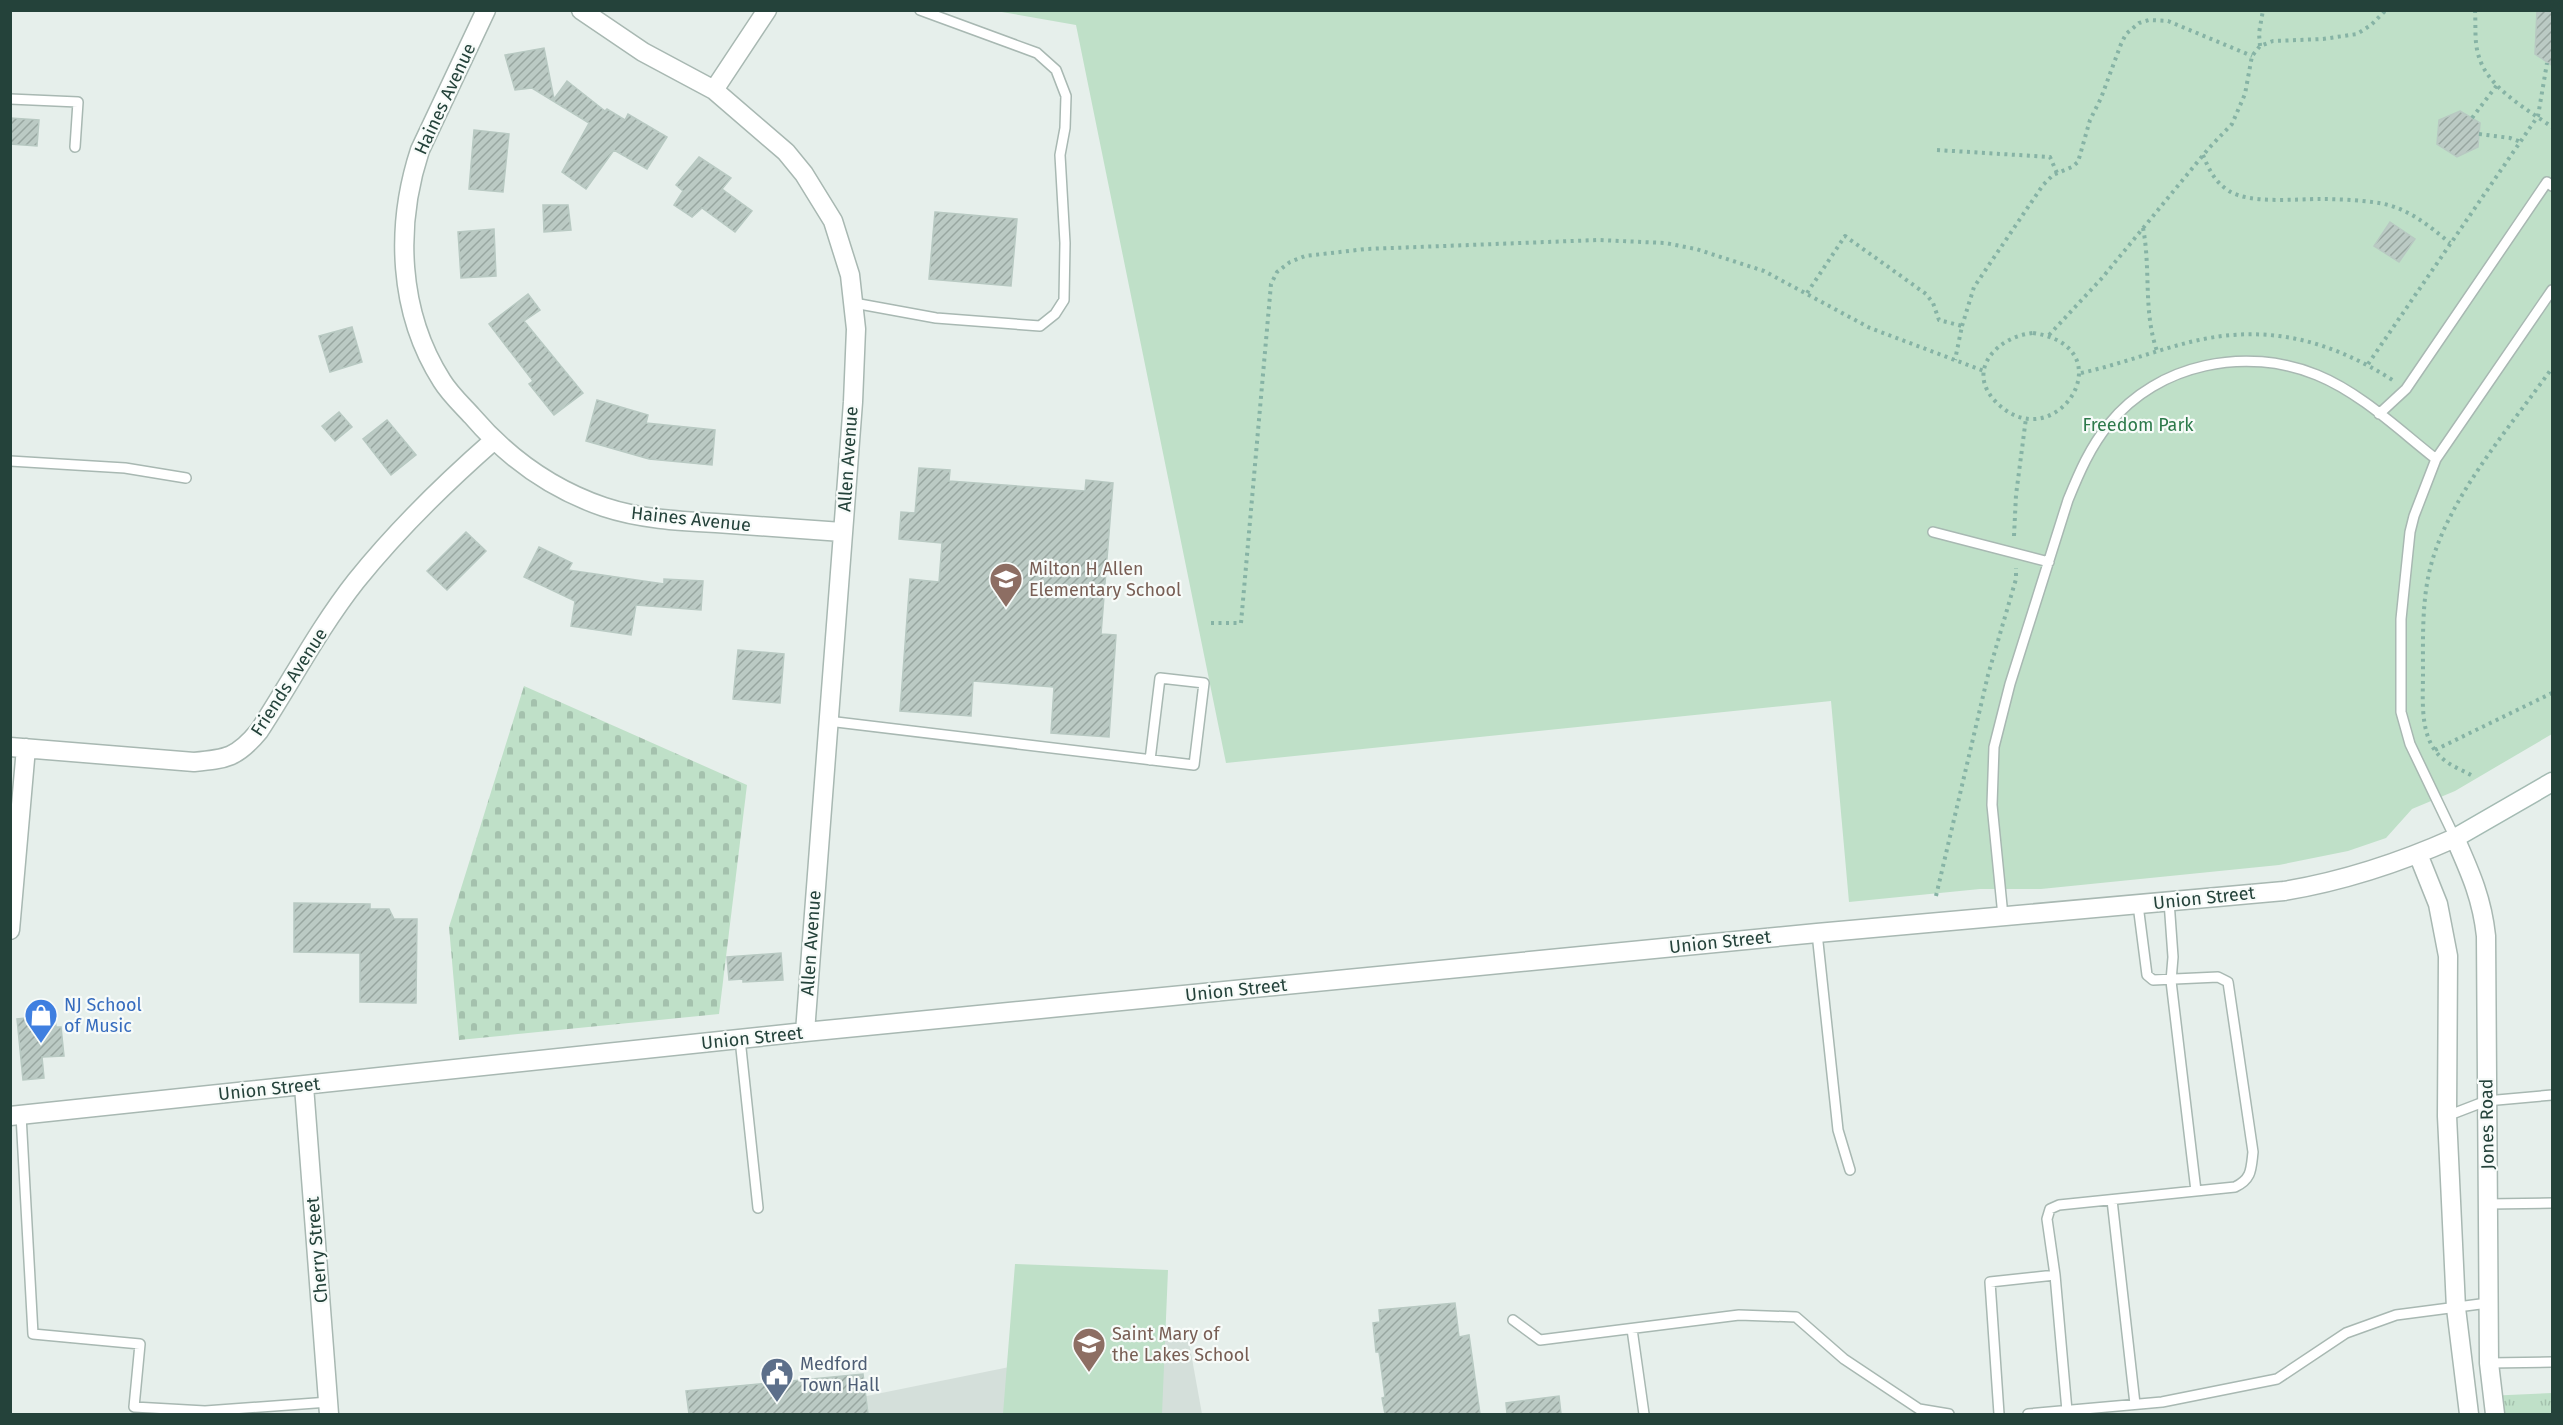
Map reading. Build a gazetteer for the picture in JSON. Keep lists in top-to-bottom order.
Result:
{
  "streets": {
    "street": [
      "Haines Avenue",
      "Allen Avenue",
      "Friends Avenue",
      "Union Street",
      "Jones Road",
      "Cherry Street"
    ]
  },
  "crossings": [
    ["Haines Avenue", "Allen Avenue"],
    ["Haines Avenue", "Friends Avenue"],
    ["Allen Avenue", "Union Street"],
    ["Union Street", "Jones Road"],
    ["Union Street", "Cherry Street"]
  ],
  "parks": ["Freedom Park"],
  "places": {
    "school or university": ["Milton H Allen Elementary School", "Saint Mary of the Lakes School"],
    "shop": ["NJ School of Music"],
    "public building": ["Medford Town Hall"]
  }
}
